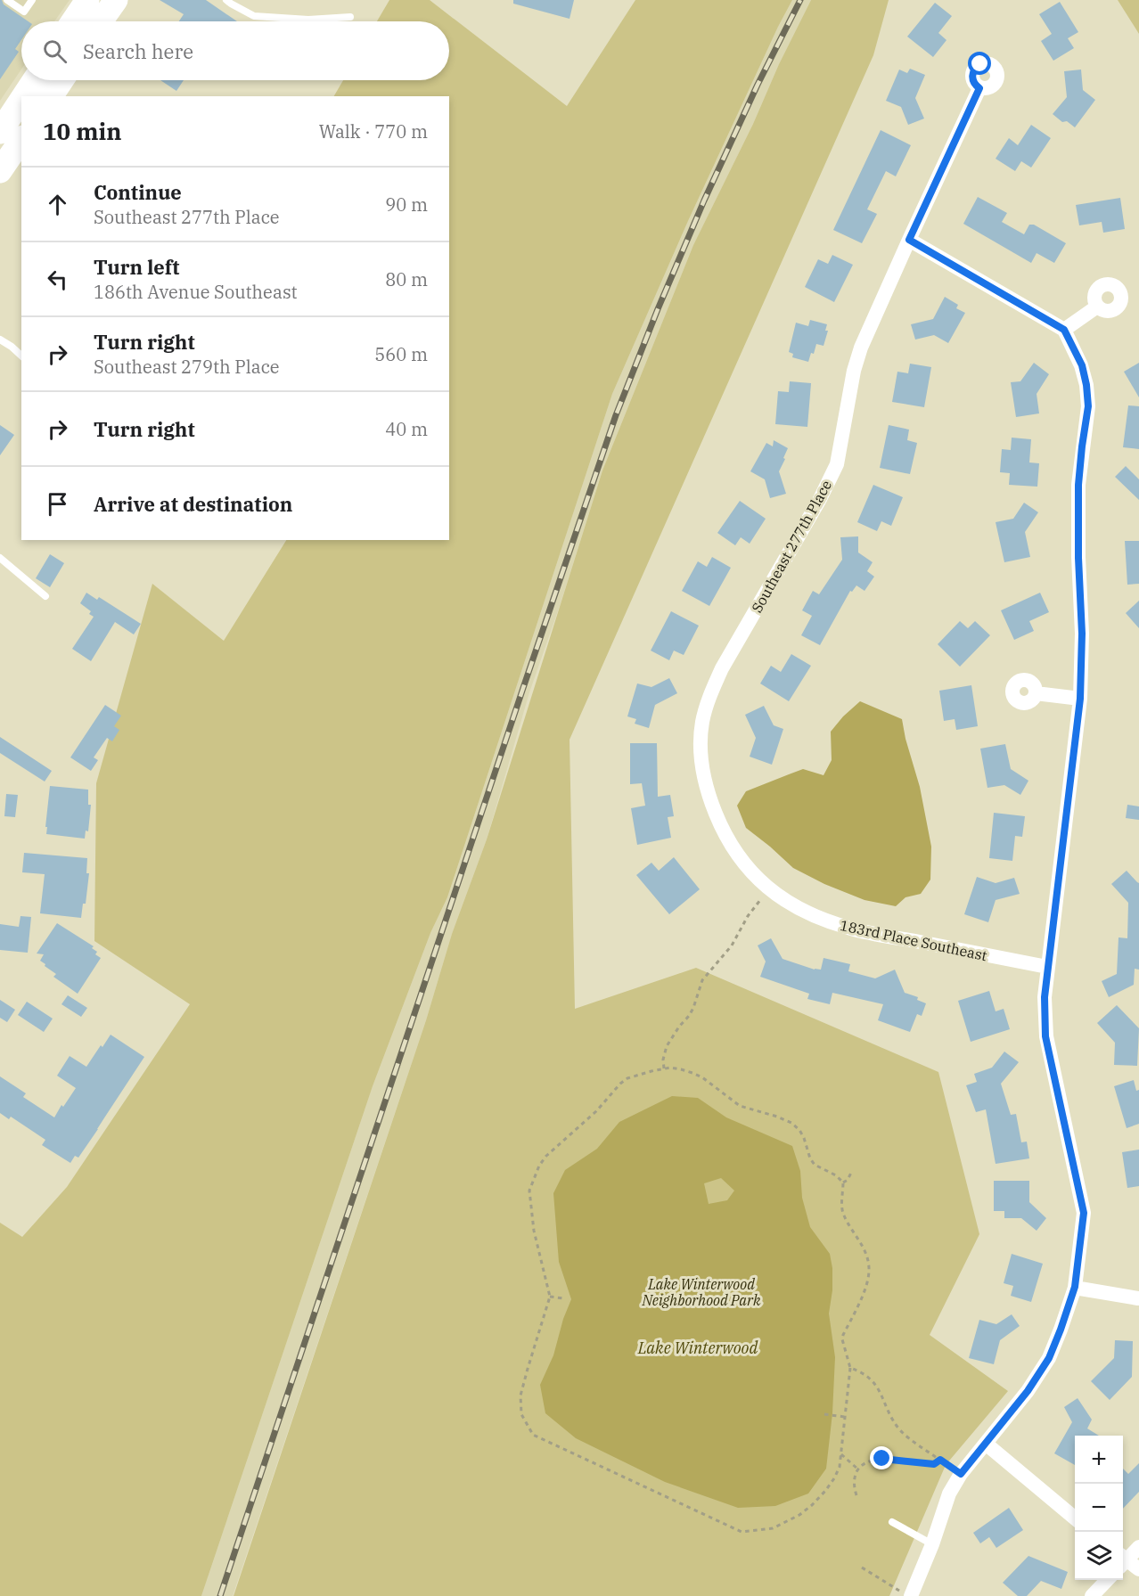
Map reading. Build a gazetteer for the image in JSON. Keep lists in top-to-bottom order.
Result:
{
  "streets": {
    "street": ["Southeast 277th Place", "183rd Place Southeast"]
  },
  "crossings": [
    ["Southeast 277th Place", "183rd Place Southeast"]
  ],
  "water": ["Lake Winterwood"],
  "parks": ["Lake Winterwood Neighborhood Park"],
  "page": {
    "search": "Search here",
    "heading": ["10 min", "Walk · 770 m"],
    "list": [
      ["Continue", "Southeast 277th Place", "90 m"],
      ["Turn left", "186th Avenue Southeast", "80 m"],
      ["Turn right", "Southeast 279th Place", "560 m"],
      ["Turn right", "40 m"],
      "Arrive at destination"
    ],
    "map_buttons": ["+", "−"]
  }
}
